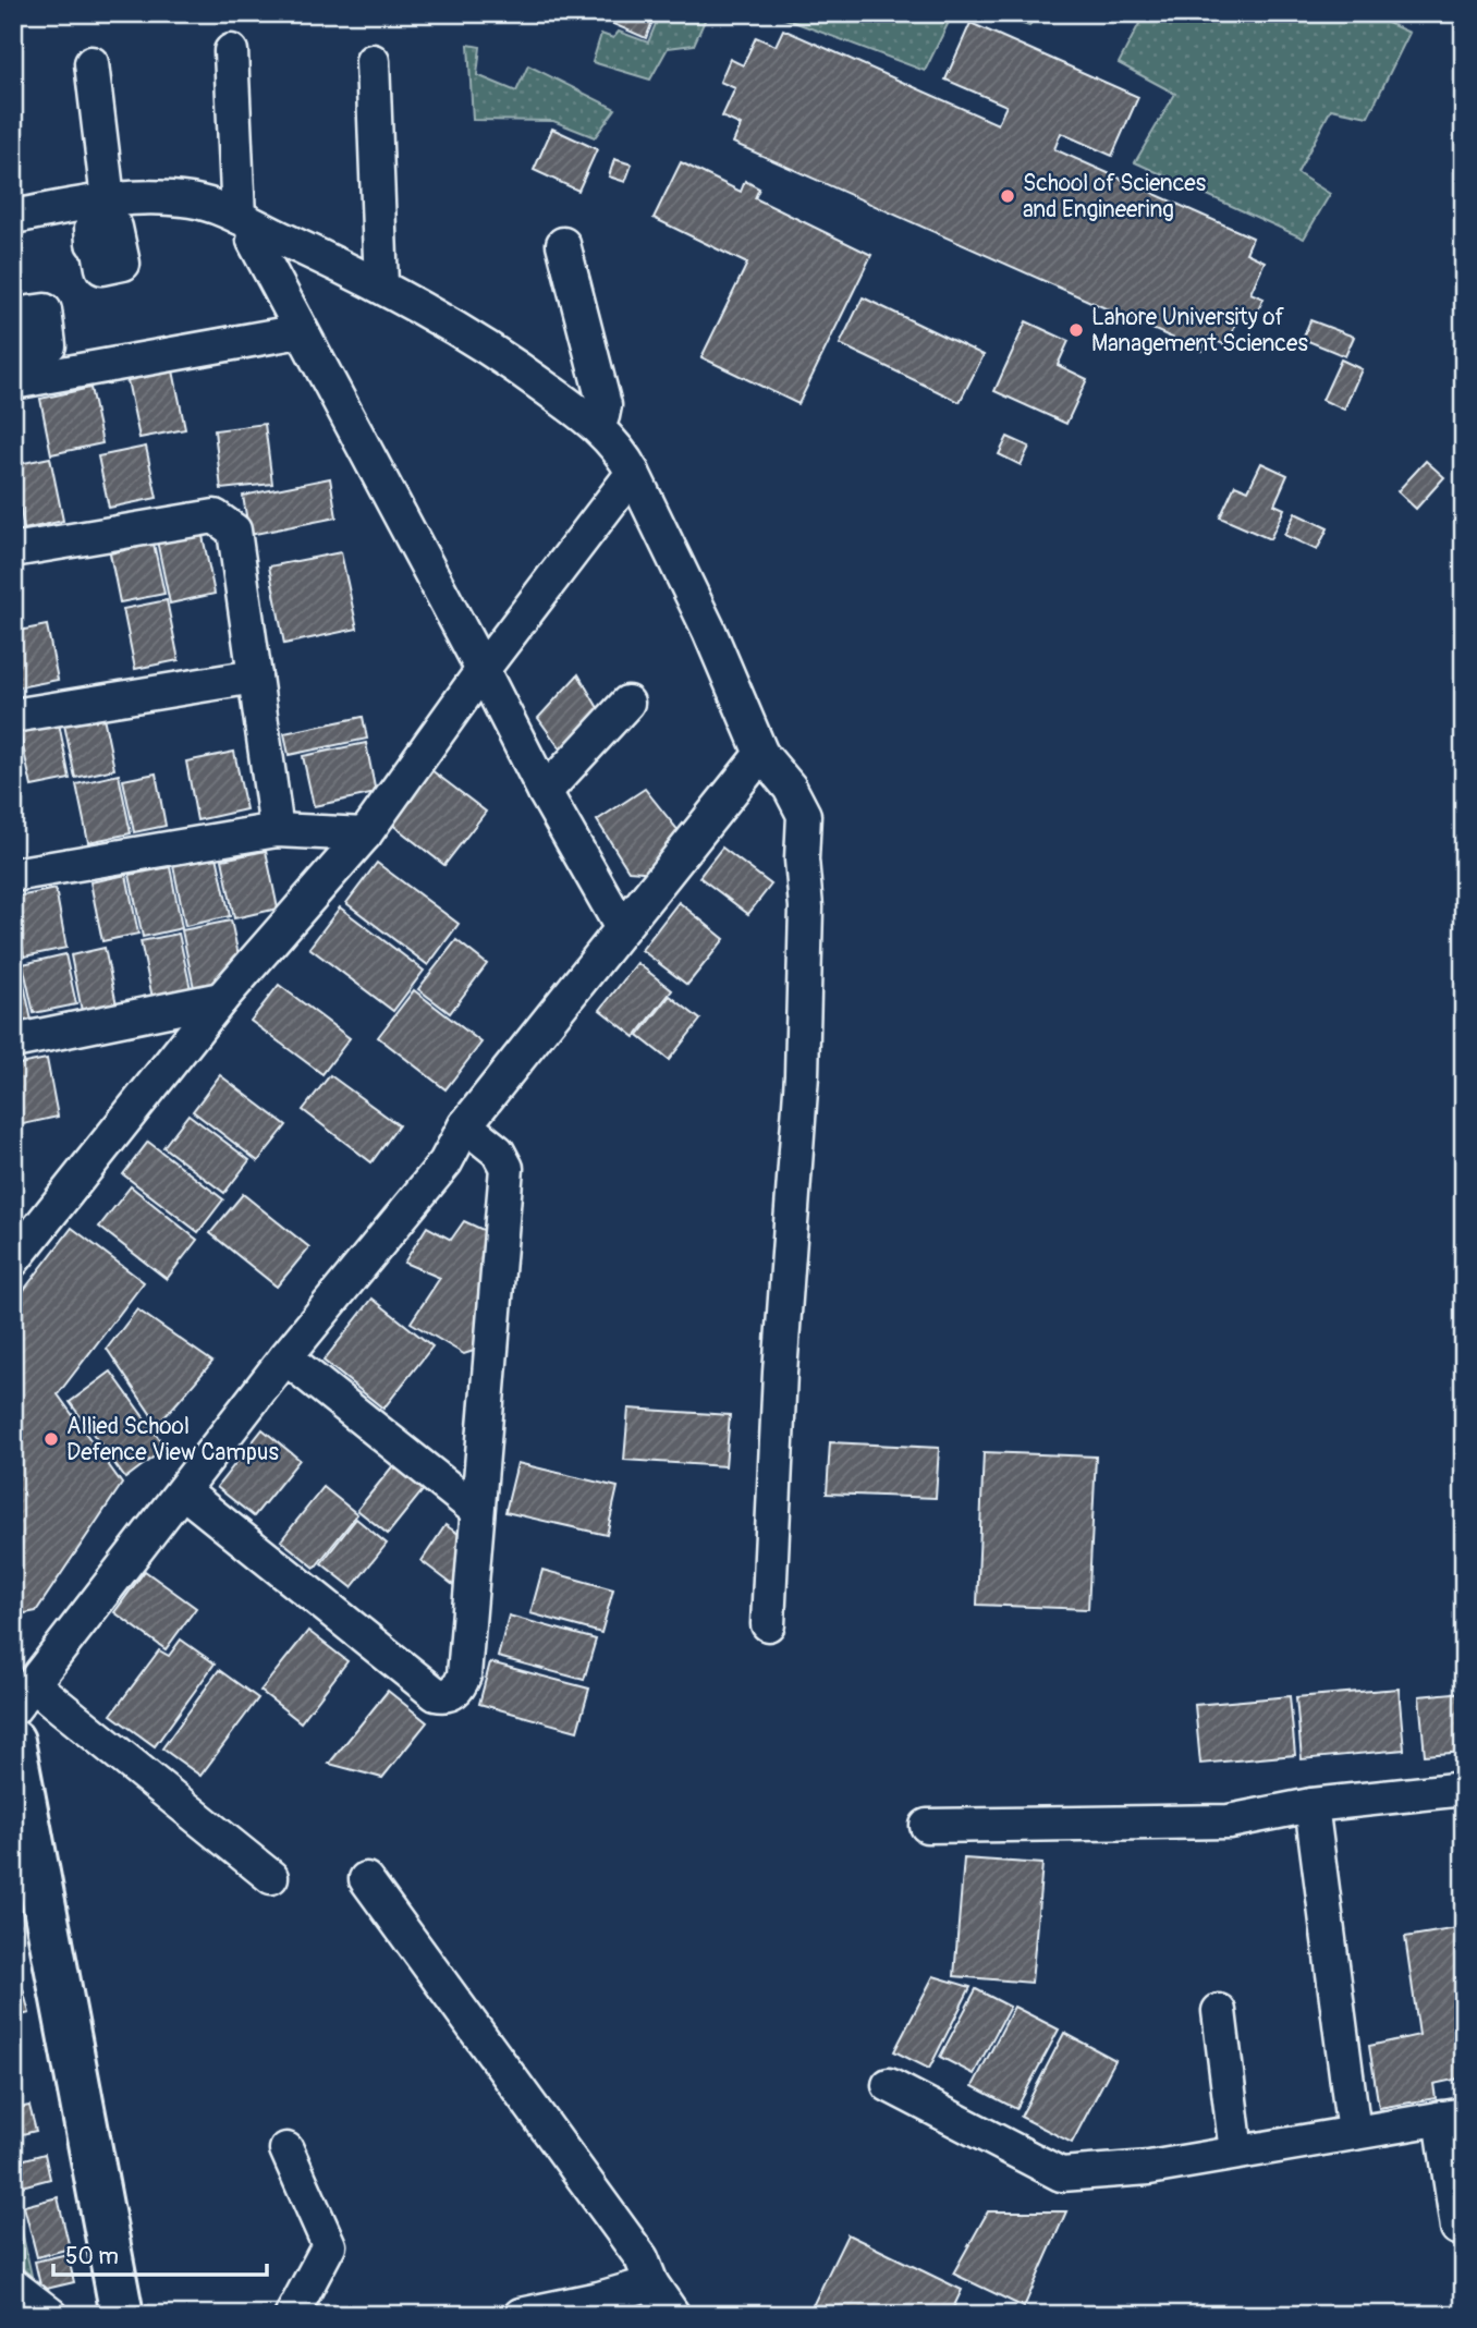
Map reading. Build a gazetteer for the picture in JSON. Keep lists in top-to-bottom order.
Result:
{
  "places": ["School of Sciences and Engineering", "Lahore University of Management Sciences", "Allied School Defence View Campus"],
  "scale_bar": "50 m"
}
